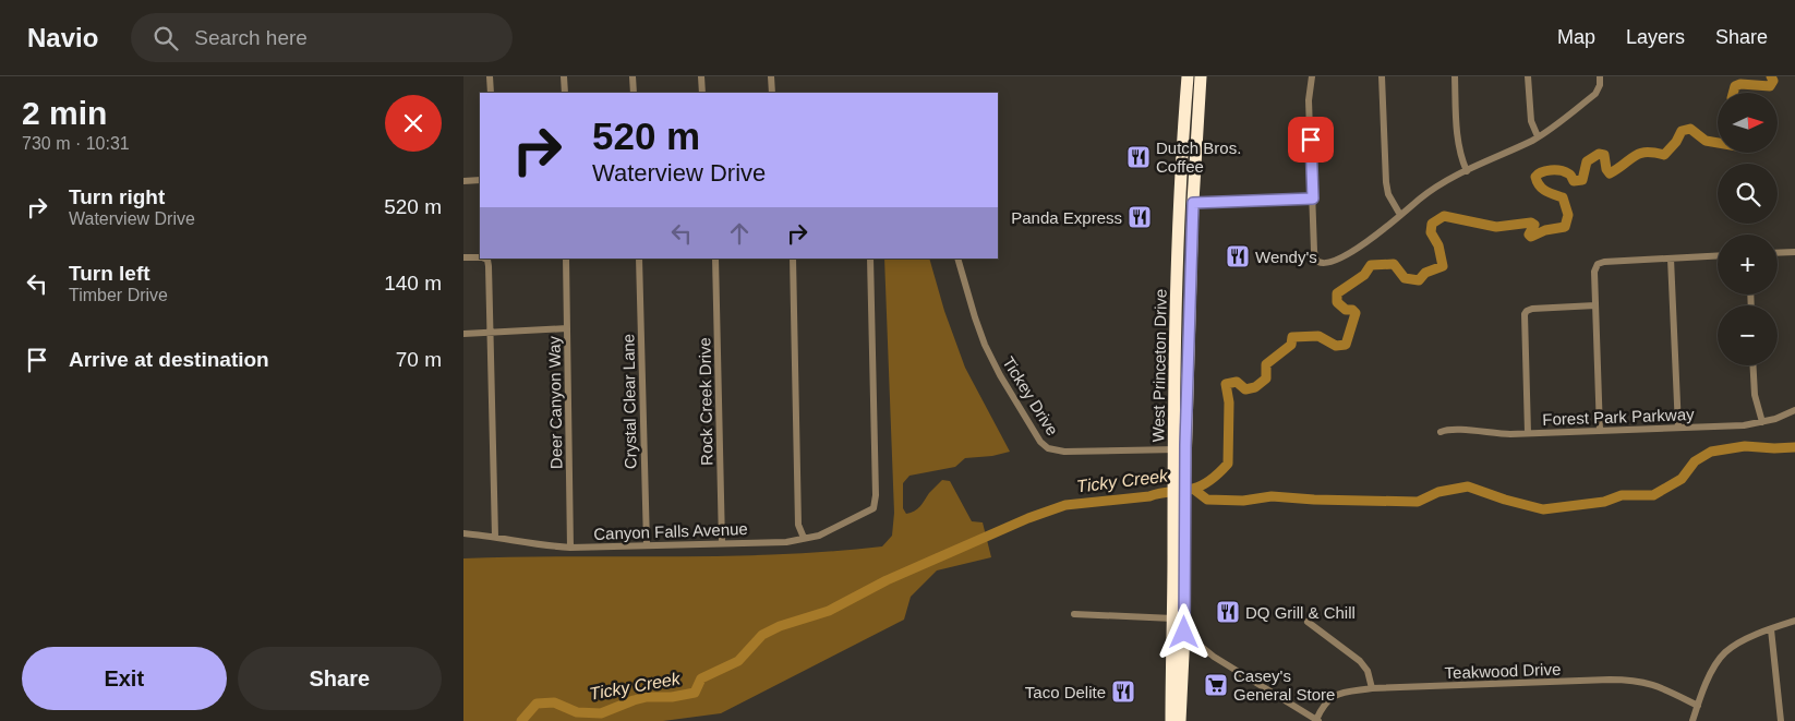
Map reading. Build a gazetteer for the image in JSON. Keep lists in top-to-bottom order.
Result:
{
  "streets": {
    "highway": ["West Princeton Drive"],
    "street": [
      "Tickey Drive",
      "Crystal Clear Lane",
      "Rock Creek Drive",
      "Deer Canyon Way",
      "Forest Park Parkway",
      "Canyon Falls Avenue",
      "Teakwood Drive"
    ]
  },
  "crossings": [
    ["West Princeton Drive", "Tickey Drive"],
    ["Crystal Clear Lane", "Canyon Falls Avenue"],
    ["Rock Creek Drive", "Canyon Falls Avenue"],
    ["Deer Canyon Way", "Canyon Falls Avenue"]
  ],
  "water": ["Ticky Creek"],
  "places": {
    "restaurant": [
      "Dutch Bros. Coffee",
      "Panda Express",
      "Wendy's",
      "DQ Grill & Chill",
      "Taco Delite"
    ],
    "supermarket": ["Casey's General Store"]
  },
  "north": "right",
  "page": {
    "header": "Navio",
    "search": "Search here",
    "nav": ["Map", "Layers", "Share"],
    "heading": ["2 min", "730 m · 10:31"],
    "map_buttons": ["+", "−"],
    "turn": ["520 m", "Waterview Drive"],
    "list": [
      {
        "name": "Turn right",
        "note": "Waterview Drive",
        "value": "520 m"
      },
      {
        "name": "Turn left",
        "note": "Timber Drive",
        "value": "140 m"
      },
      {
        "name": "Arrive at destination",
        "value": "70 m"
      }
    ],
    "buttons": ["Exit", "Share"]
  }
}
